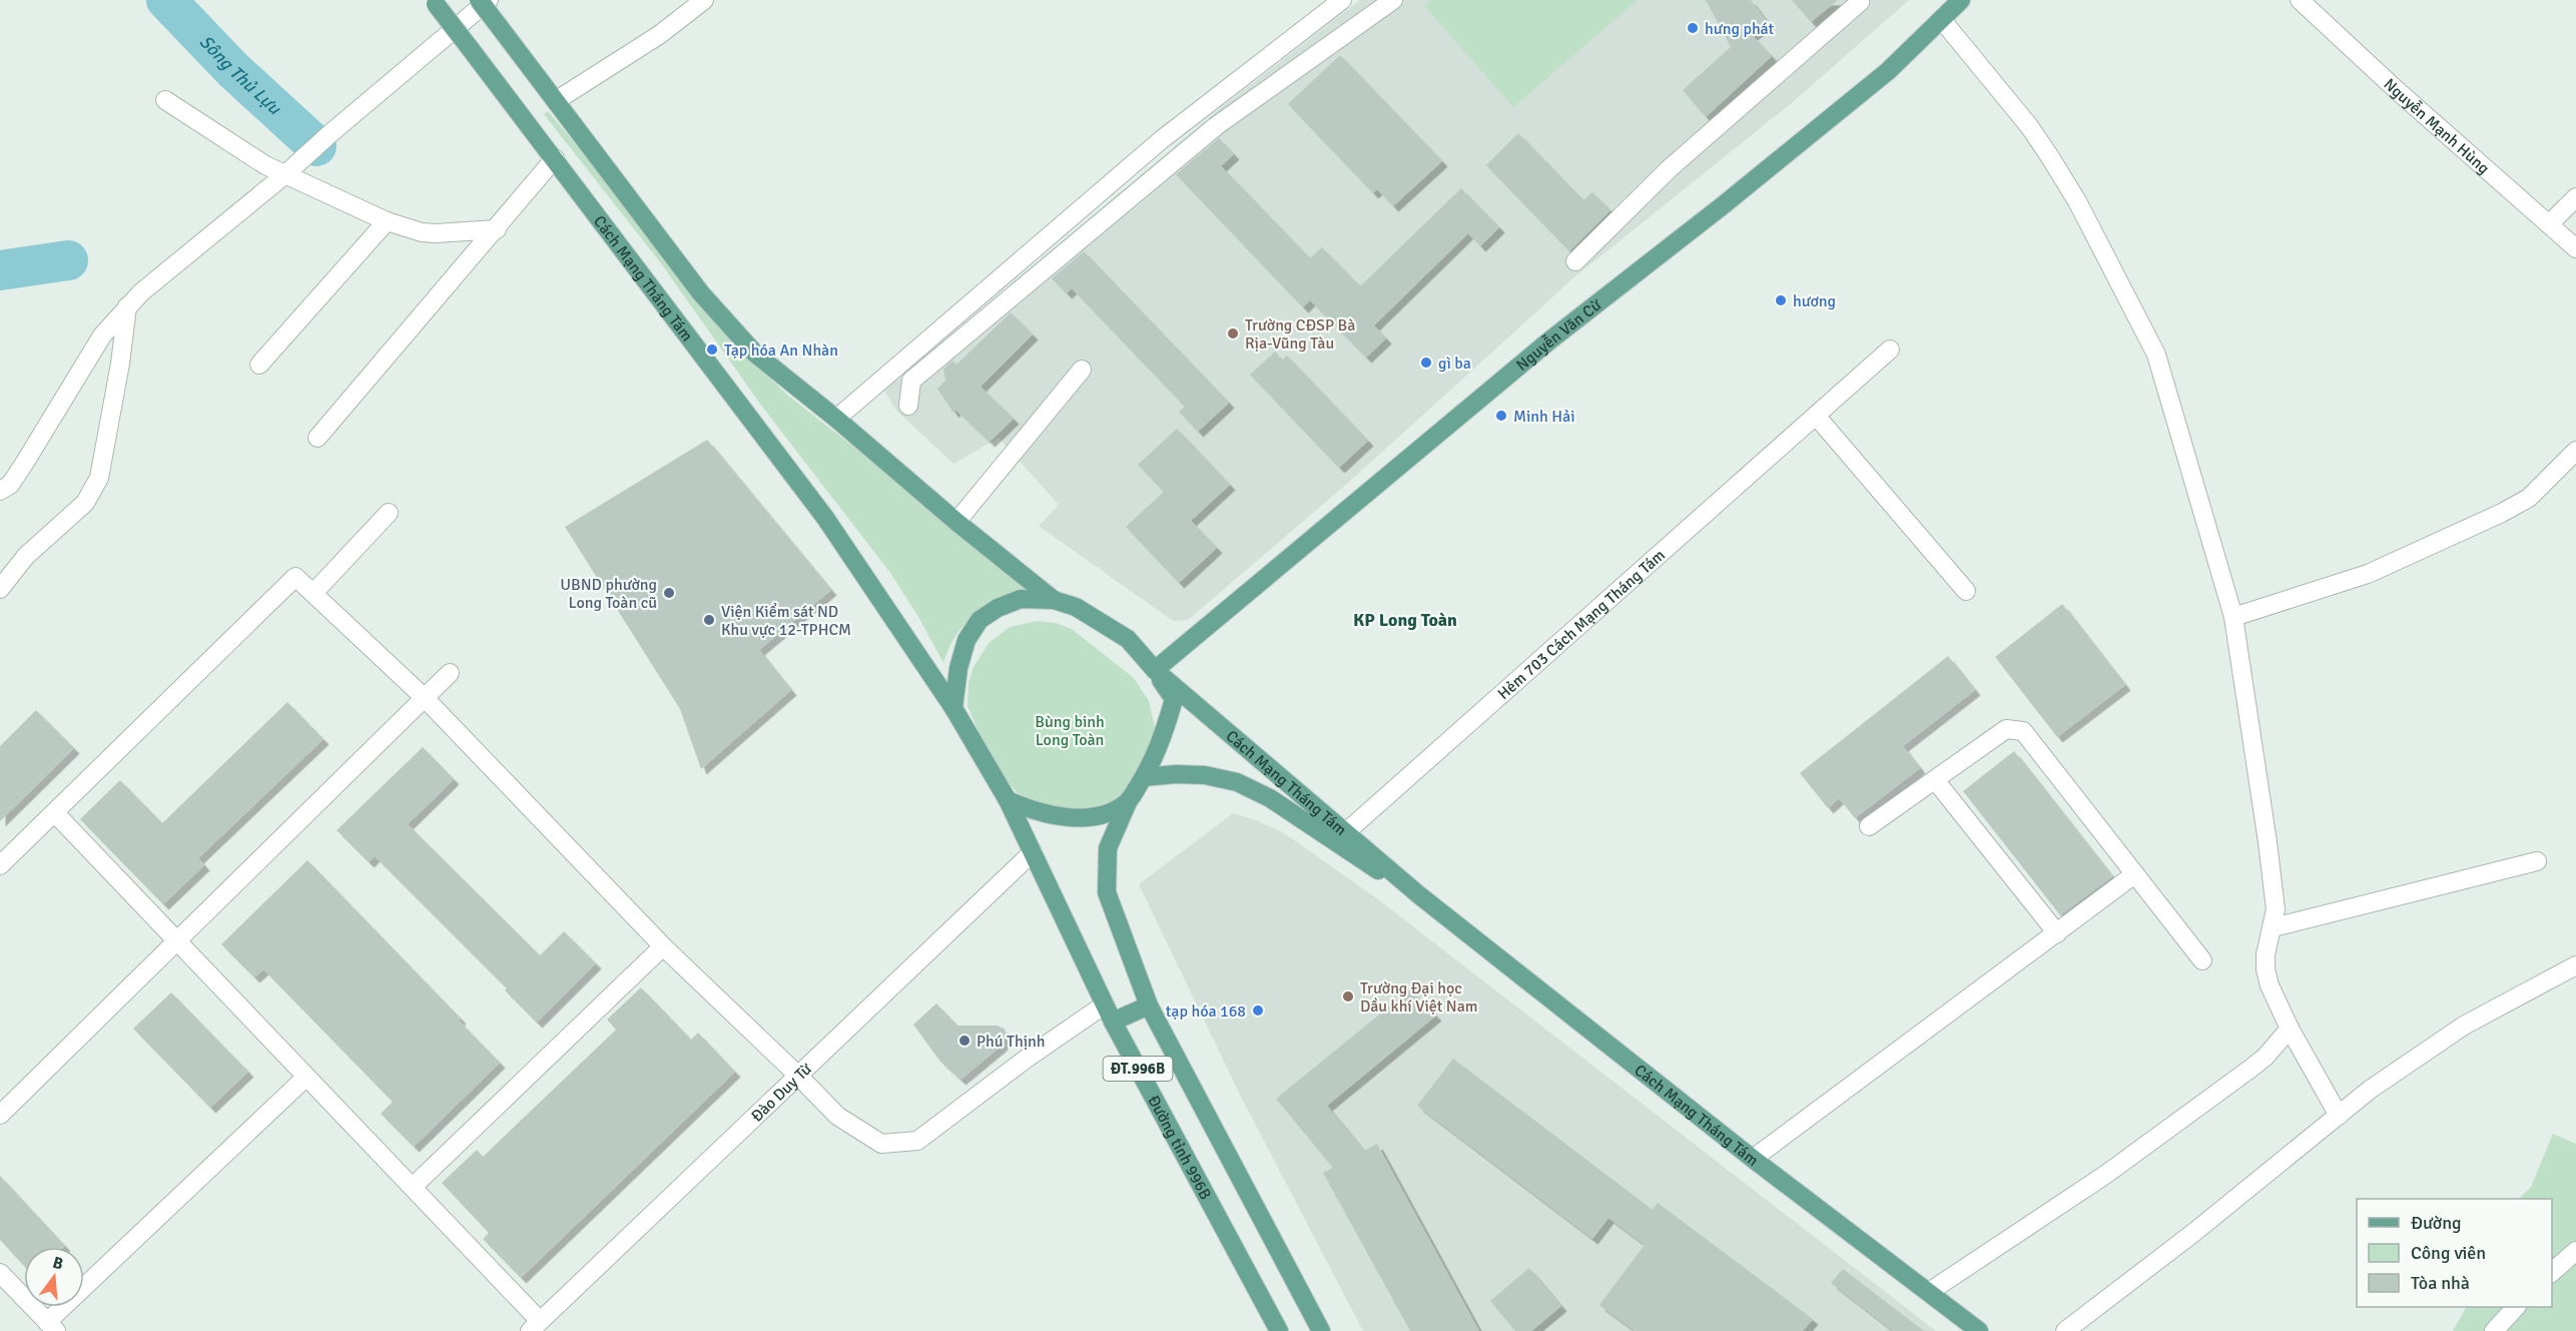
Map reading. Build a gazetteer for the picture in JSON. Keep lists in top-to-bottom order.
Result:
{
  "streets": {
    "main road": [
      "Cách Mạng Tháng Tám",
      "Nguyễn Văn Cừ",
      "ĐT.996B",
      "Đường tỉnh 996B"
    ],
    "street": ["Nguyễn Mạnh Hùng", "Hẻm 703 Cách Mạng Tháng Tám", "Đào Duy Từ"]
  },
  "crossings": [
    ["Cách Mạng Tháng Tám", "Nguyễn Văn Cừ"],
    ["Cách Mạng Tháng Tám", "Hẻm 703 Cách Mạng Tháng Tám"],
    ["Đào Duy Từ", "Đường tỉnh 996B"]
  ],
  "districts": ["KP Long Toàn"],
  "water": ["Sông Thủ Lựu"],
  "parks": ["Bùng binh Long Toàn"],
  "places": [
    "hưng phát",
    "hương",
    "Trường CĐSP Bà Rịa-Vũng Tàu",
    "Tạp hóa An Nhàn",
    "gì ba",
    "Minh Hải",
    "UBND phường Long Toàn cũ",
    "Viện Kiểm sát ND Khu vực 12-TPHCM",
    "Trường Đại học Dầu khí Việt Nam",
    "tạp hóa 168",
    "Phú Thịnh"
  ],
  "legend": ["Đường", "Công viên", "Tòa nhà"],
  "north": "top"
}
